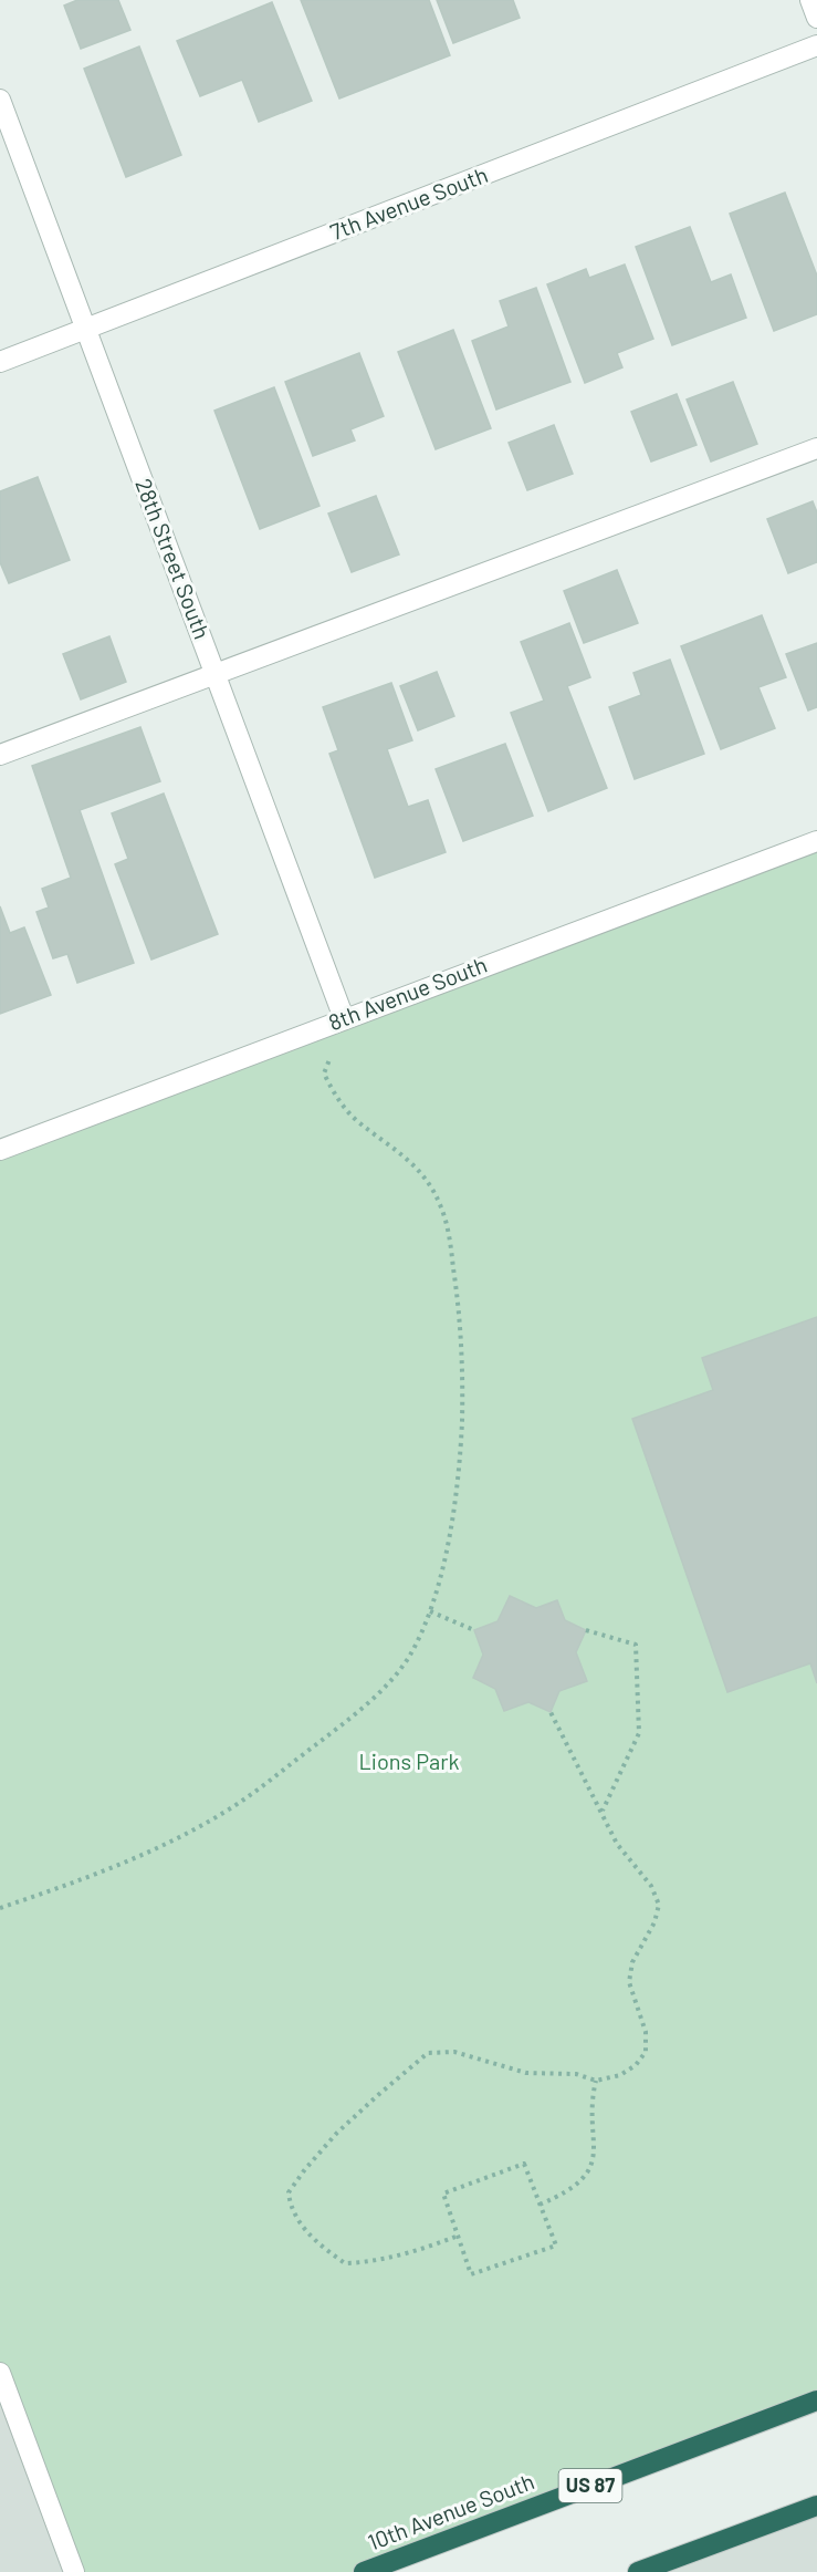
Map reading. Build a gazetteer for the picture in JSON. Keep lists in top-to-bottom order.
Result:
{
  "streets": {
    "highway": ["US 87", "10th Avenue South"],
    "street": ["7th Avenue South", "28th Street South", "8th Avenue South"]
  },
  "crossings": [
    ["7th Avenue South", "28th Street South"],
    ["28th Street South", "8th Avenue South"]
  ],
  "parks": ["Lions Park"]
}
